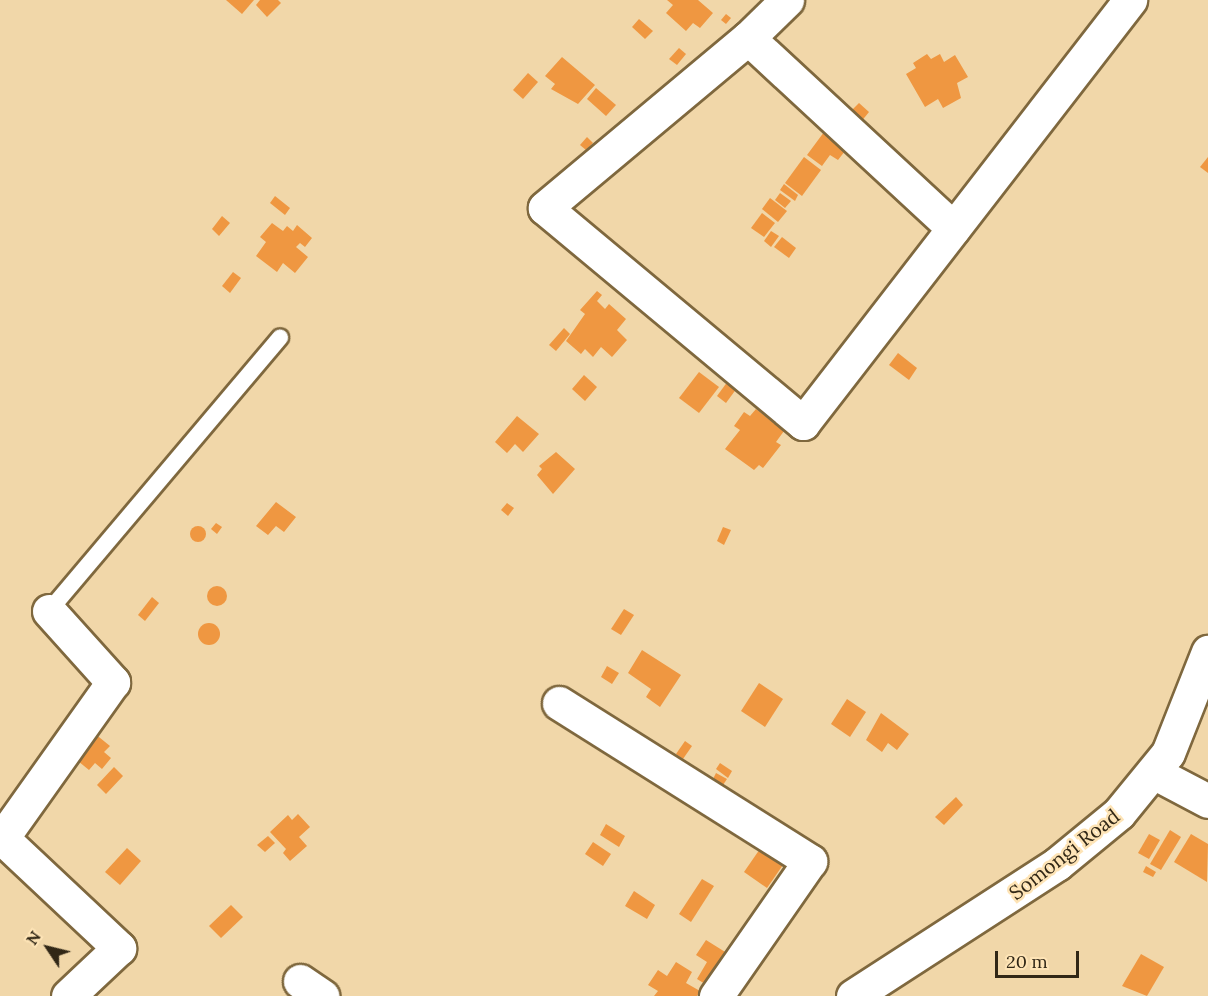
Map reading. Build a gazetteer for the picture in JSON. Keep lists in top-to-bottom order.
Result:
{
  "streets": {
    "street": ["Somongi Road"]
  },
  "scale_bar": "20 m",
  "north": "top left"
}
